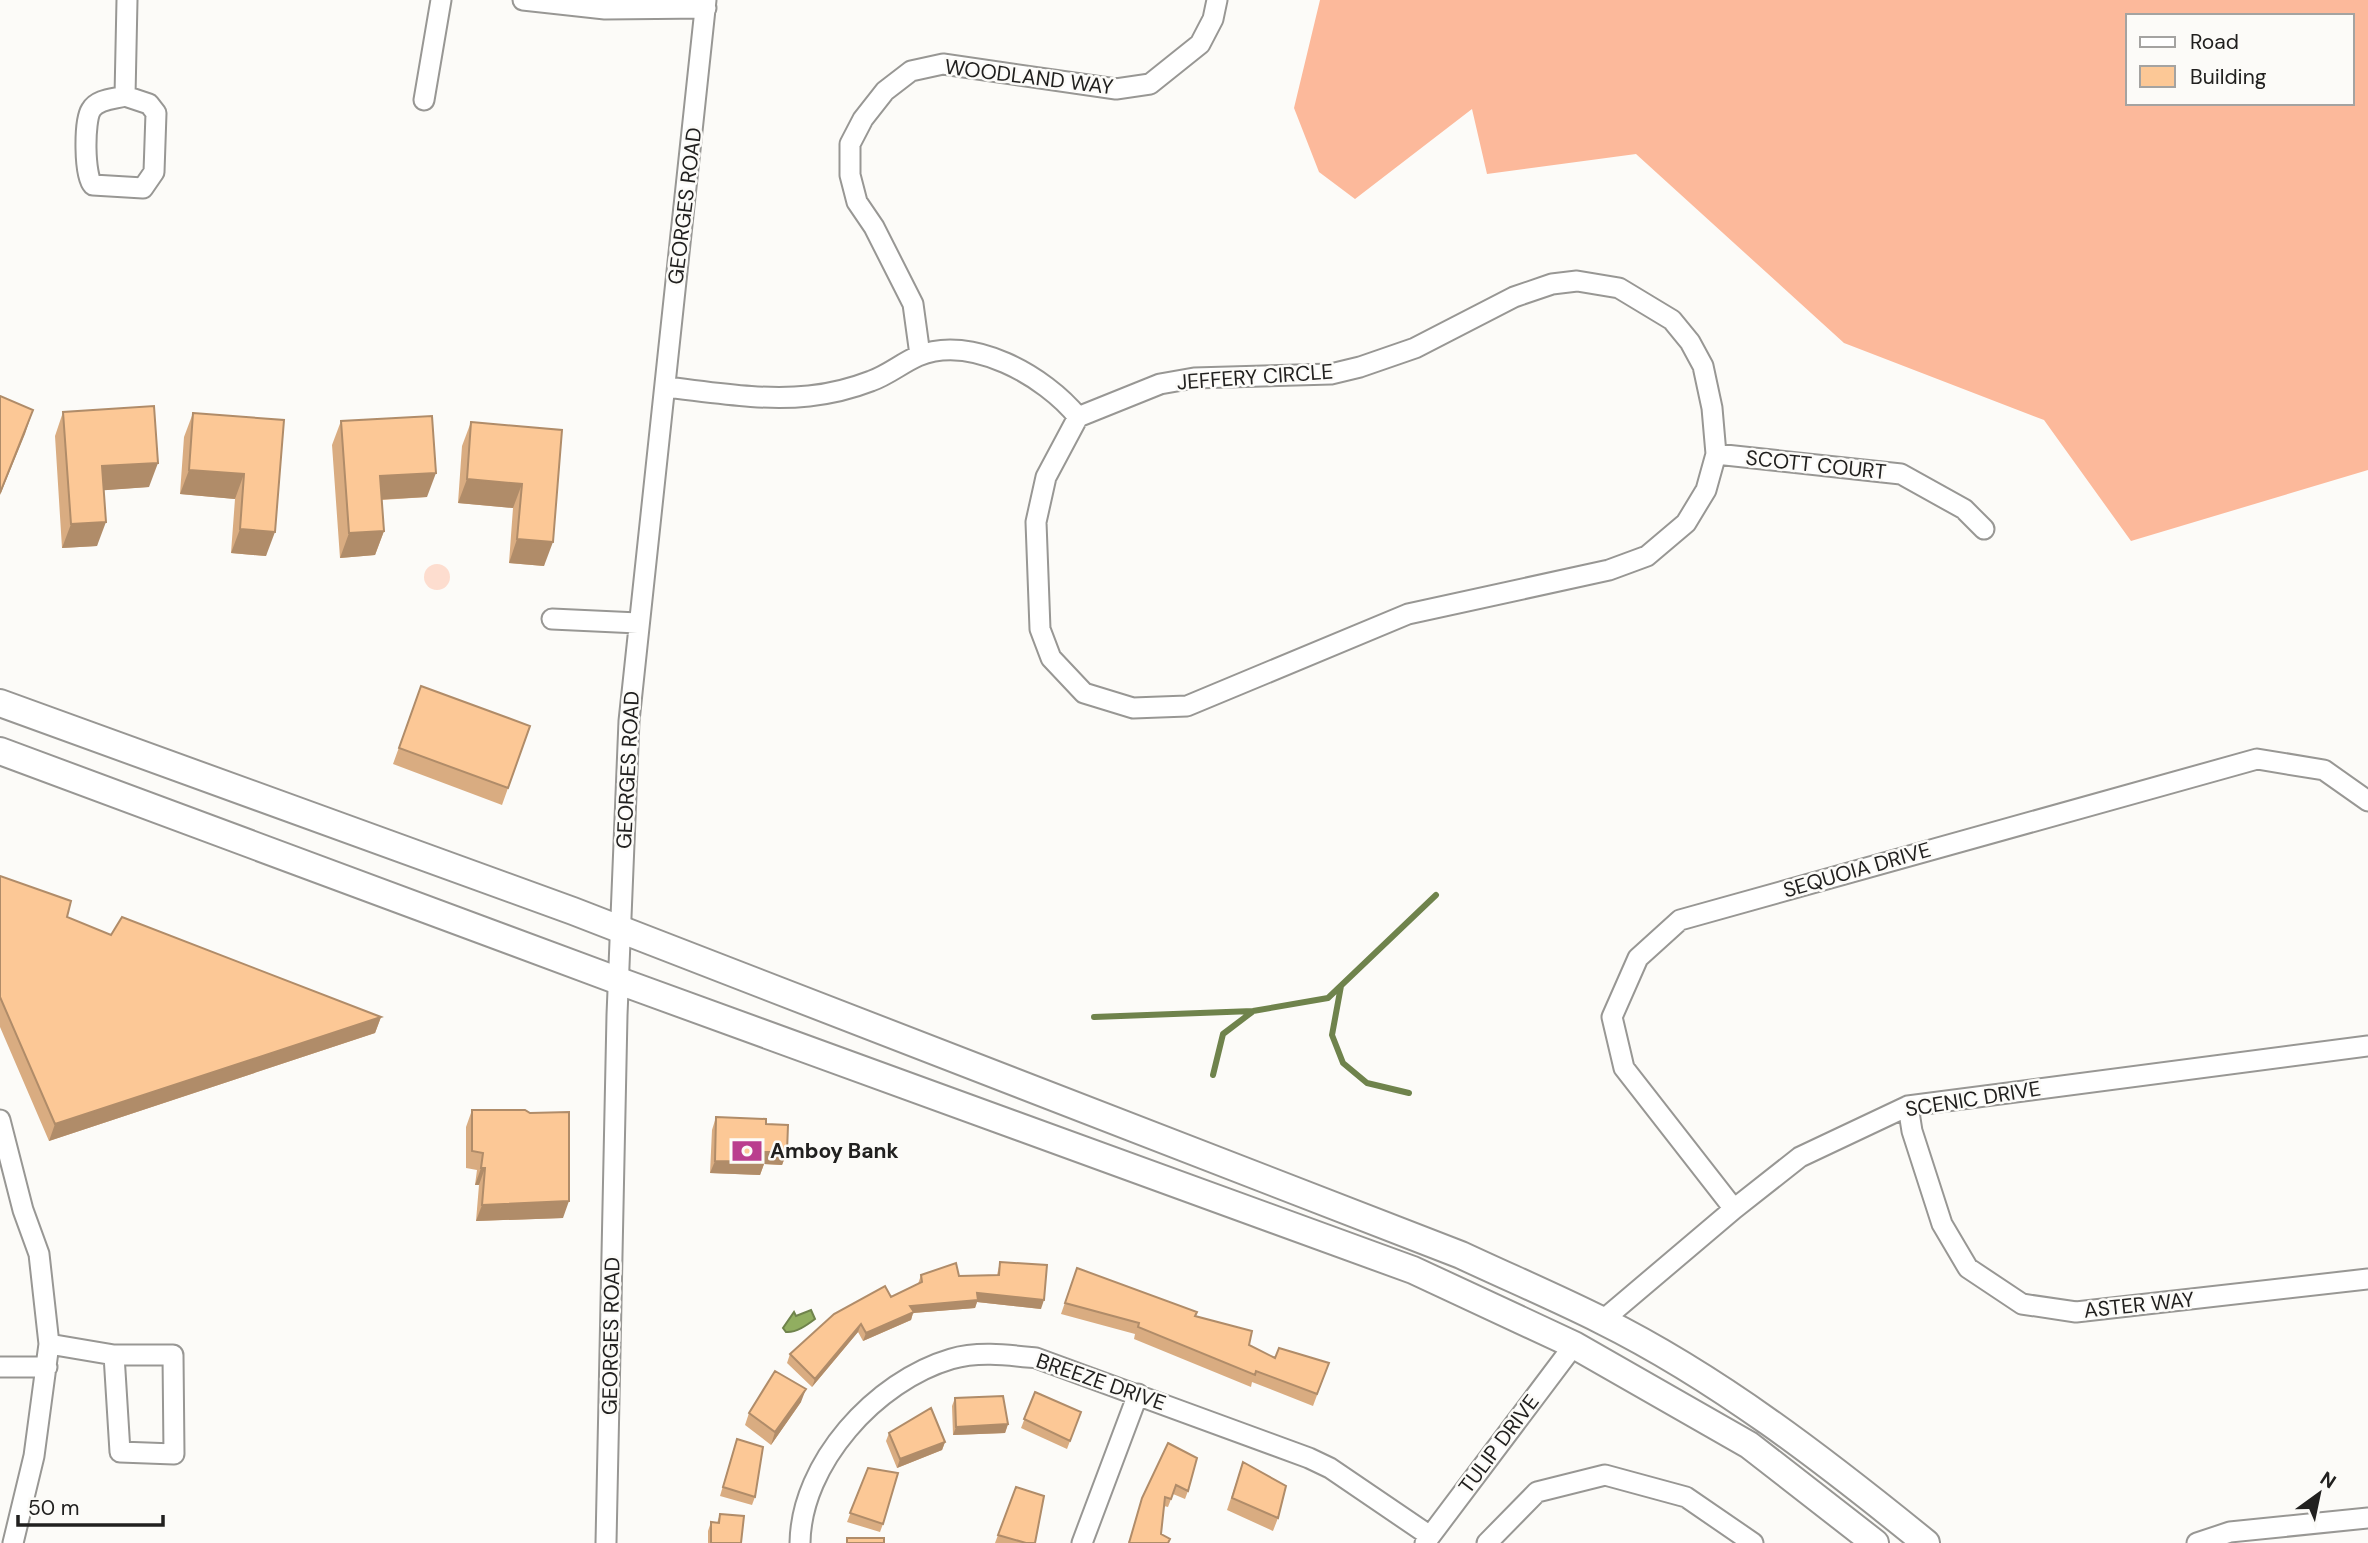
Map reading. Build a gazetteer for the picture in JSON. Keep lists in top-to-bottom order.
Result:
{
  "streets": {
    "street": [
      "WOODLAND WAY",
      "GEORGES ROAD",
      "JEFFERY CIRCLE",
      "SCOTT COURT",
      "SEQUOIA DRIVE",
      "SCENIC DRIVE",
      "ASTER WAY",
      "BREEZE DRIVE",
      "TULIP DRIVE"
    ]
  },
  "crossings": [
    ["JEFFERY CIRCLE", "SCOTT COURT"],
    ["SEQUOIA DRIVE", "SCENIC DRIVE"],
    ["SCENIC DRIVE", "ASTER WAY"],
    ["BREEZE DRIVE", "TULIP DRIVE"]
  ],
  "places": {
    "bank": ["Amboy Bank"]
  },
  "legend": ["Road", "Building"],
  "scale_bar": "50 m",
  "north": "top right"
}
